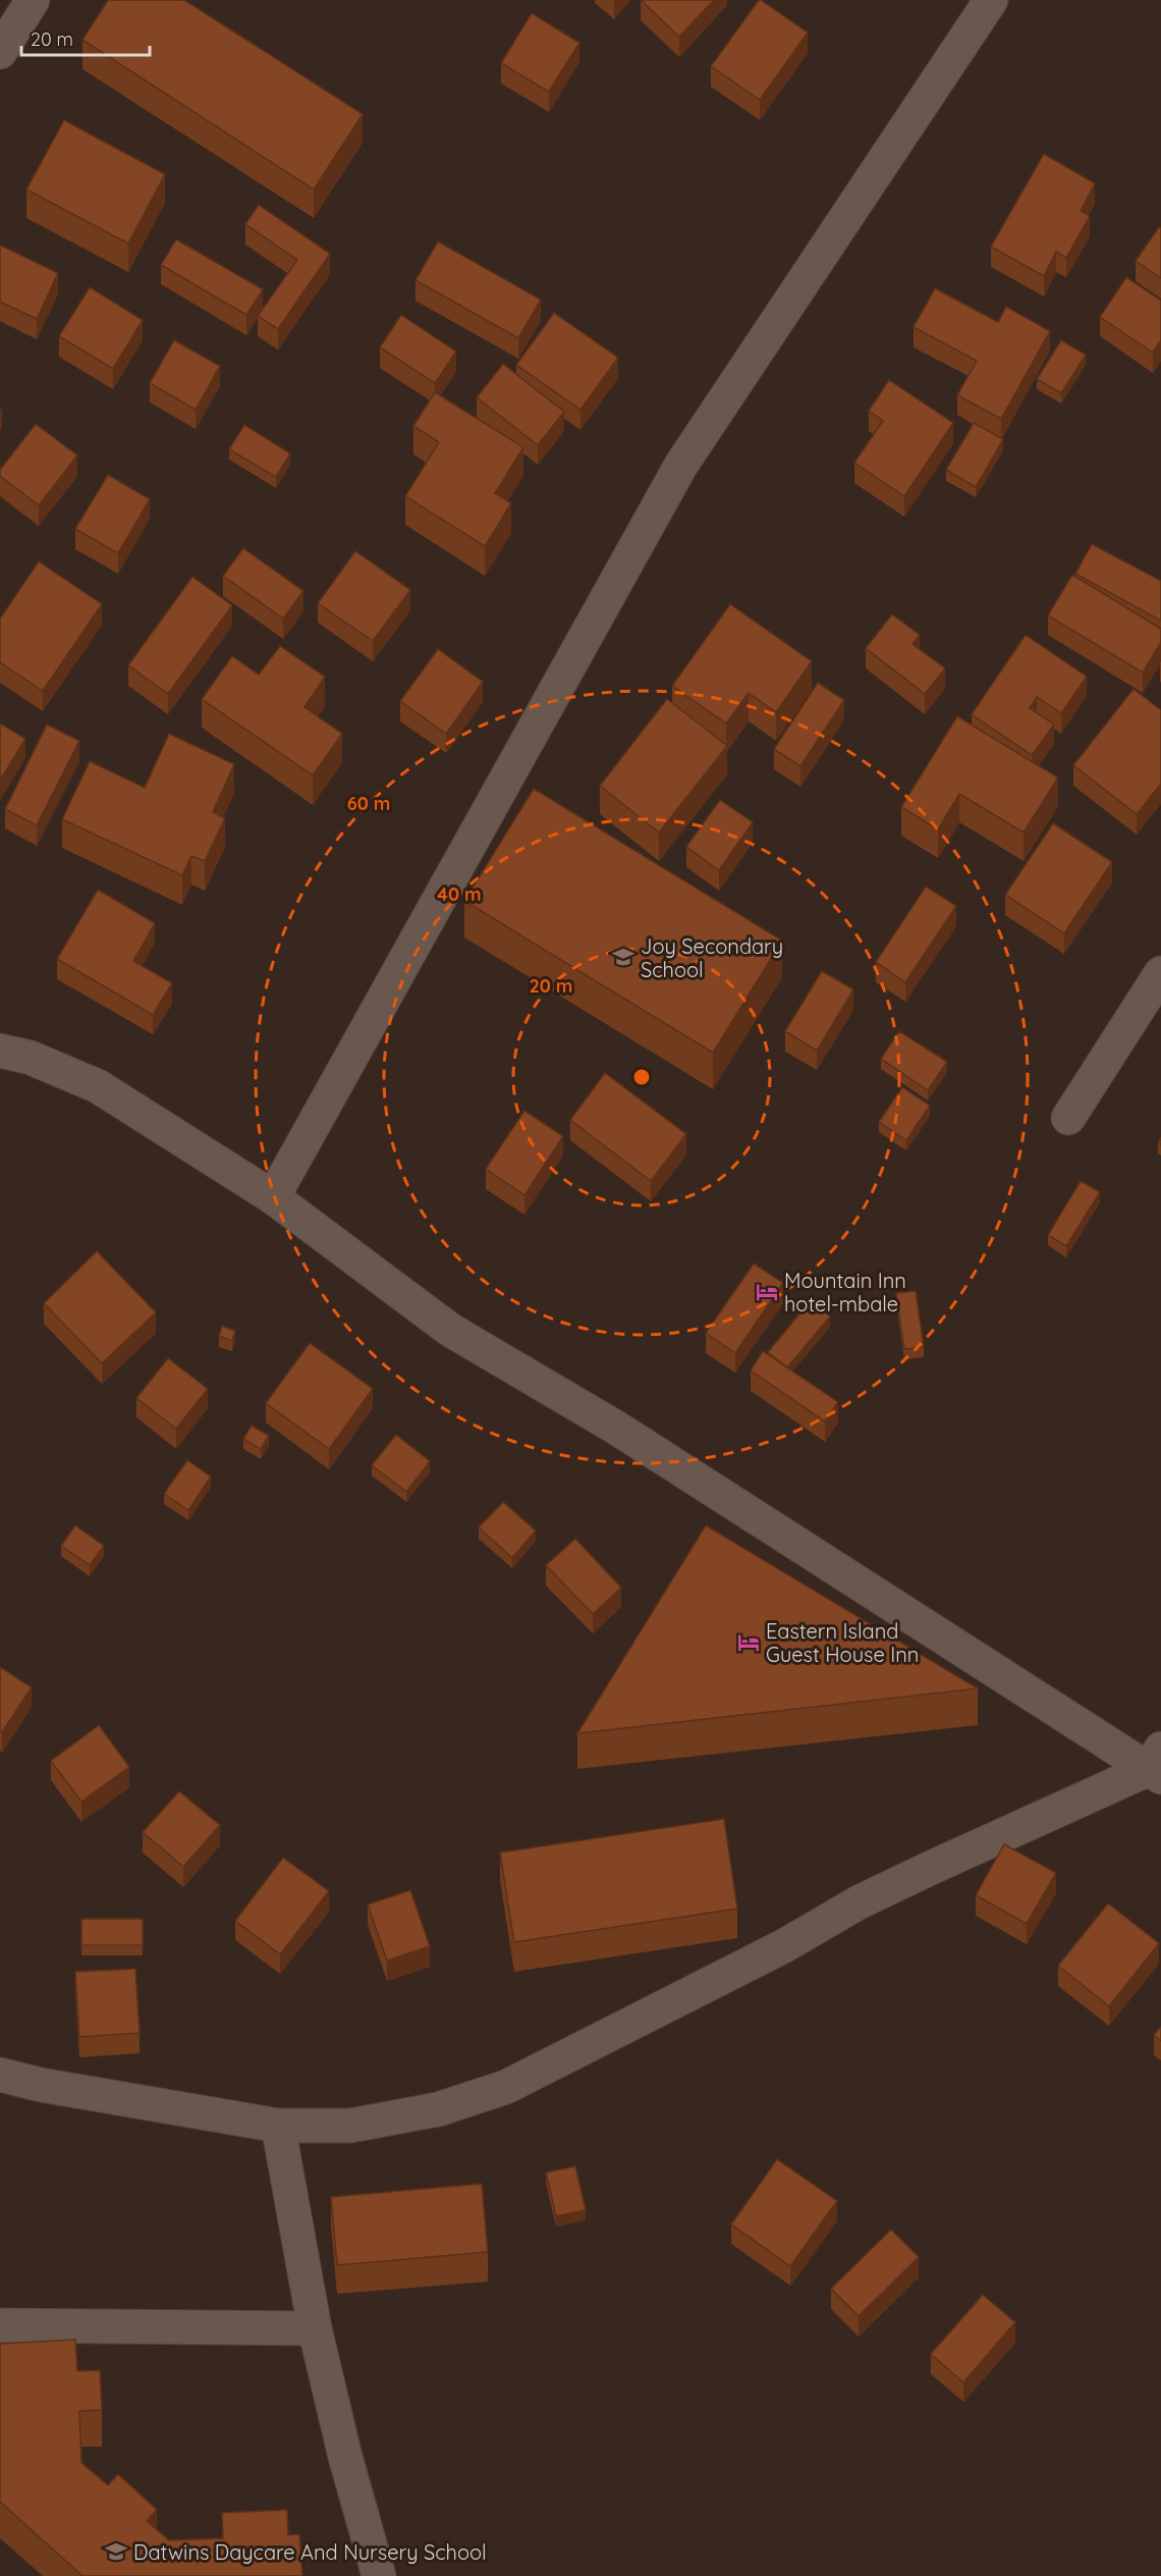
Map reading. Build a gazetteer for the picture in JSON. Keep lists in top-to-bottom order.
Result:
{
  "places": {
    "school or university": ["Joy Secondary School", "Datwins Daycare And Nursery School"],
    "hotel": ["Mountain Inn hotel-mbale", "Eastern Island Guest House Inn"]
  },
  "scale_bar": "20 m",
  "rings": ["60 m", "40 m", "20 m"]
}
